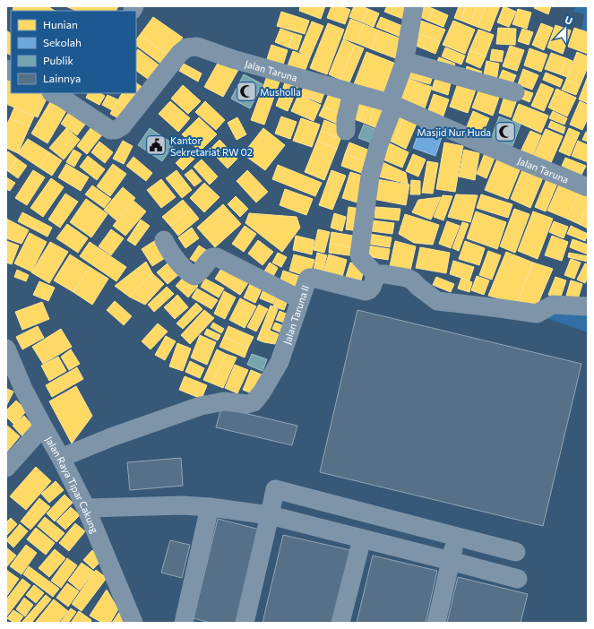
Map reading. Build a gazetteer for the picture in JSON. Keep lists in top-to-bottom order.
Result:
{
  "streets": {
    "street": ["Jalan Taruna", "Jalan Taruna II", "Jalan Raya Tipar Cakung"]
  },
  "crossings": [
    ["Jalan Taruna II", "Jalan Raya Tipar Cakung"]
  ],
  "places": {
    "mosque": ["Musholla", "Masjid Nur Huda"],
    "public building": ["Kantor Sekretariat RW 02"]
  },
  "legend": [
    "Hunian",
    "Sekolah",
    "Publik",
    "Lainnya"
  ],
  "north": "top"
}
